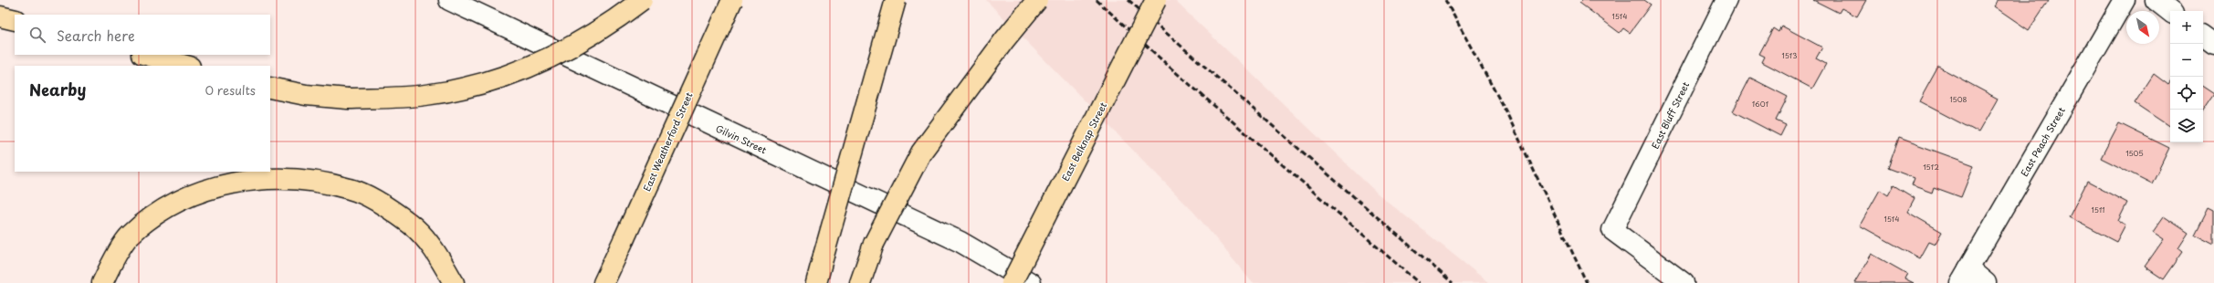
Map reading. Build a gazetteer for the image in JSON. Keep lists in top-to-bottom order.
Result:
{
  "streets": {
    "highway": ["East Weatherford Street", "East Belknap Street"],
    "street": ["East Bluff Street", "Gilvin Street", "East Peach Street"]
  },
  "house_numbers": [
    "1514",
    "1513",
    "1508",
    "1601",
    "1505",
    "1512",
    "1511",
    "1514"
  ],
  "north": "bottom right",
  "page": {
    "map_buttons": ["+", "−"],
    "search": "Search here",
    "heading": ["Nearby", "0 results"]
  }
}
